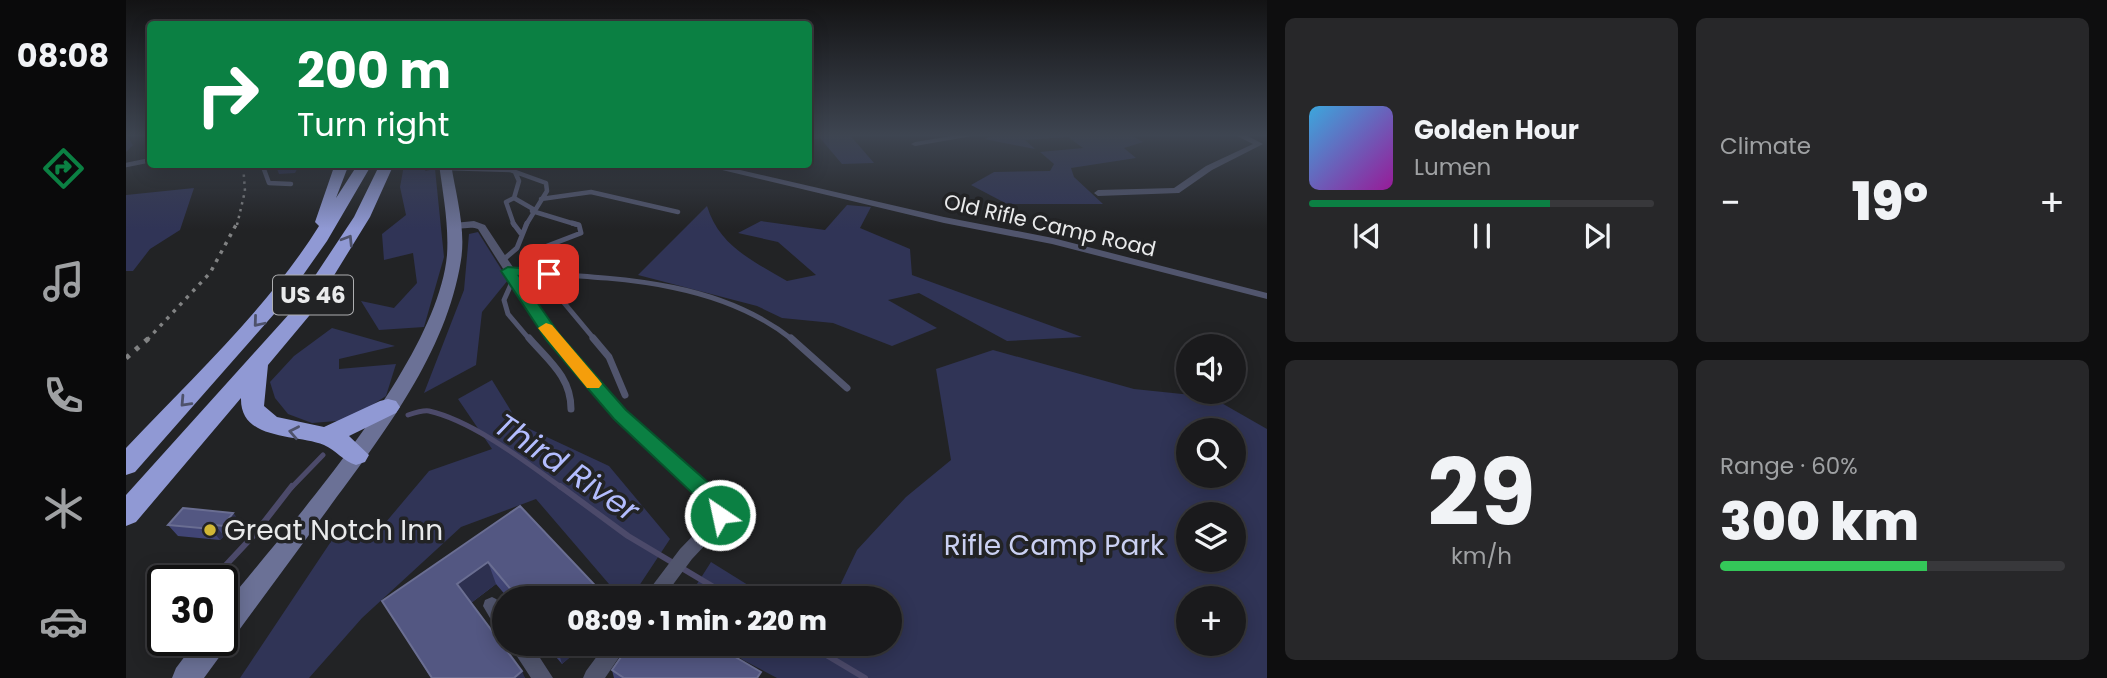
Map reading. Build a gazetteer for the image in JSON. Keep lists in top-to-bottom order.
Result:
{
  "streets": {
    "highway": ["US 46"],
    "street": ["Old Rifle Camp Road"]
  },
  "water": ["Third River"],
  "parks": ["Rifle Camp Park"],
  "places": ["Great Notch Inn"],
  "page": {
    "tabs": "08:08",
    "tile": [
      "Climate",
      ["29", "km/h"],
      ["Range · 60%", "300 km"]
    ],
    "turn": ["200 m", "Turn right"],
    "song": ["Golden Hour", "Lumen"],
    "heat": ["−", "19°", "+"],
    "map_buttons": "+",
    "limit": "30",
    "trip": "08:09 · 1 min · 220 m"
  }
}
